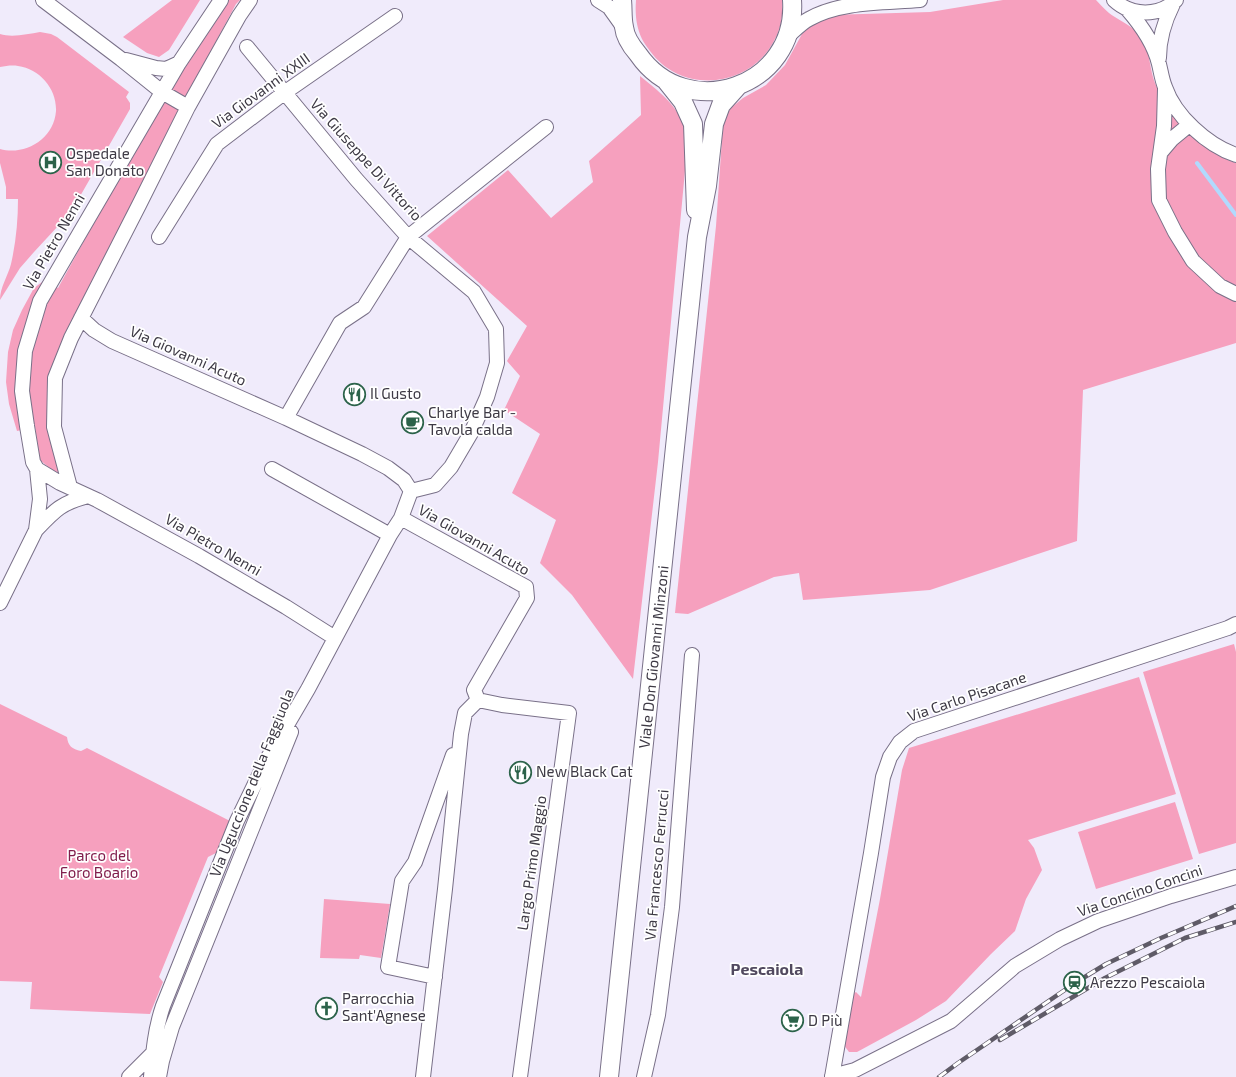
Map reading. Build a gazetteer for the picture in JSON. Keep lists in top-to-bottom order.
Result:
{
  "streets": {
    "main road": ["Viale Don Giovanni Minzoni"],
    "street": [
      "Via Giovanni XXIII",
      "Via Giuseppe Di Vittorio",
      "Via Pietro Nenni",
      "Via Giovanni Acuto",
      "Via Carlo Pisacane",
      "Via Uguccione della Faggiuola",
      "Largo Primo Maggio",
      "Via Francesco Ferrucci",
      "Via Concino Concini"
    ]
  },
  "crossings": [
    ["Via Giovanni XXIII", "Via Giuseppe Di Vittorio"],
    ["Via Giuseppe Di Vittorio", "Via Giovanni Acuto"],
    ["Via Pietro Nenni", "Via Giovanni Acuto"],
    ["Via Pietro Nenni", "Via Uguccione della Faggiuola"],
    ["Via Giovanni Acuto", "Via Uguccione della Faggiuola"],
    ["Via Giovanni Acuto", "Largo Primo Maggio"],
    ["Via Carlo Pisacane", "Via Concino Concini"]
  ],
  "districts": ["Pescaiola"],
  "parks": ["Parco del Foro Boario"],
  "places": {
    "hospital": ["Ospedale San Donato"],
    "restaurant": ["Il Gusto", "New Black Cat"],
    "cafe": ["Charlye Bar - Tavola calda"],
    "station": ["Arezzo Pescaiola"],
    "church": ["Parrocchia Sant'Agnese"],
    "supermarket": ["D Più"]
  }
}
